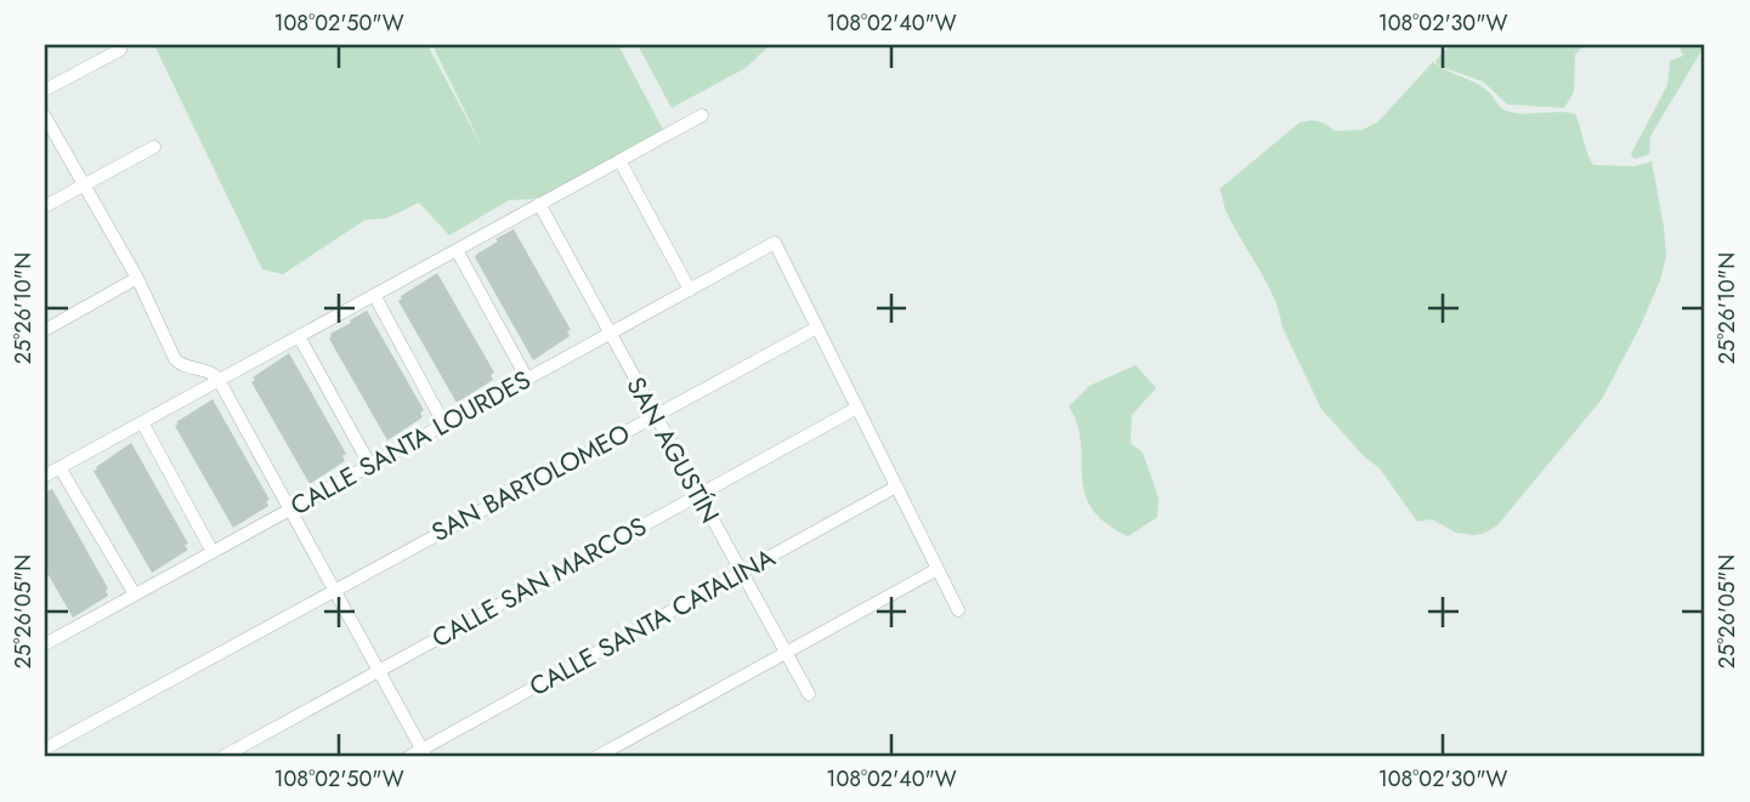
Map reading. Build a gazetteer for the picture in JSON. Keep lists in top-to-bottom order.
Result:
{
  "streets": {
    "street": [
      "CALLE SANTA LOURDES",
      "SAN AGUSTÍN",
      "SAN BARTOLOMEO",
      "CALLE SAN MARCOS",
      "CALLE SANTA CATALINA"
    ]
  },
  "crossings": [
    ["CALLE SANTA LOURDES", "SAN AGUSTÍN"],
    ["CALLE SANTA LOURDES", "SAN BARTOLOMEO"],
    ["SAN AGUSTÍN", "SAN BARTOLOMEO"],
    ["SAN AGUSTÍN", "CALLE SAN MARCOS"],
    ["SAN AGUSTÍN", "CALLE SANTA CATALINA"]
  ],
  "coordinates": [
    "108°02'50\"W",
    "108°02'40\"W",
    "108°02'30\"W",
    "25°26'10\"N",
    "25°26'05\"N"
  ]
}
